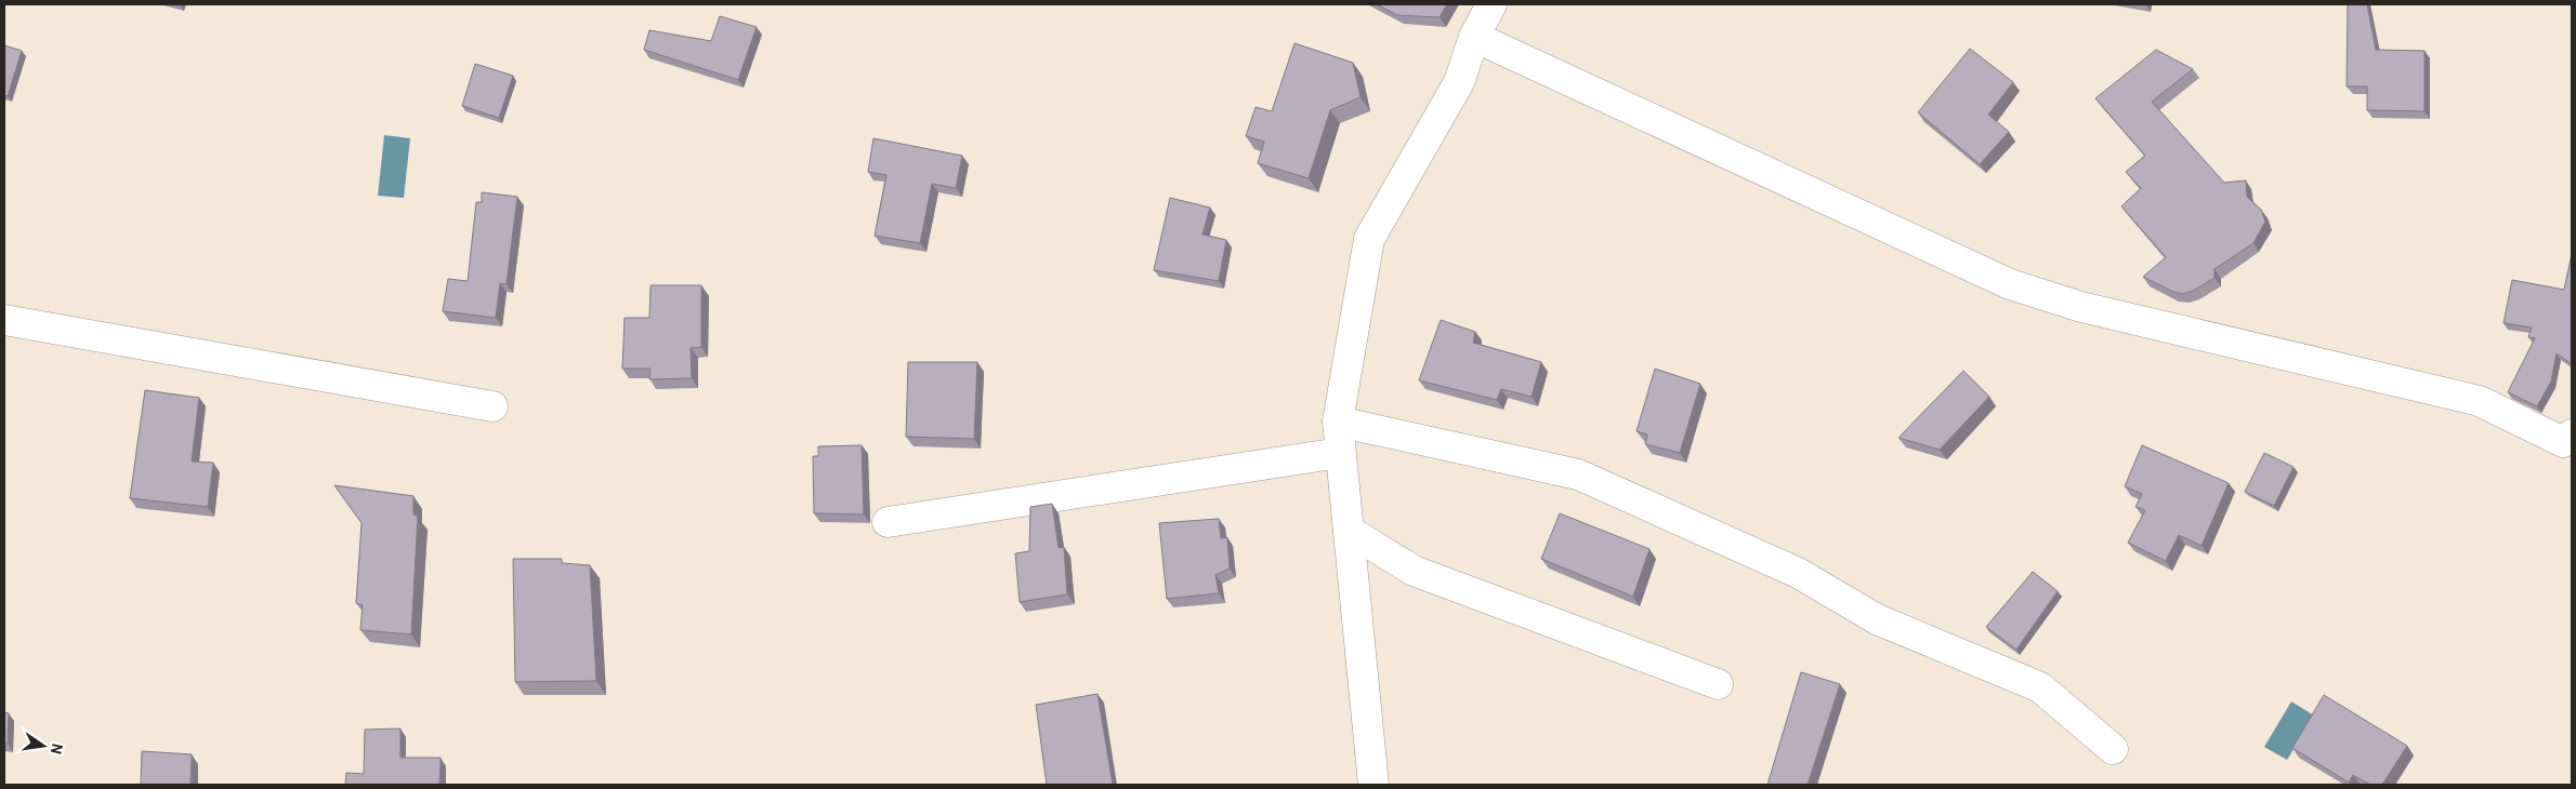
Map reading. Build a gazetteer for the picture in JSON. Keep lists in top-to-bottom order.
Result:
{
  "north": "right"
}
